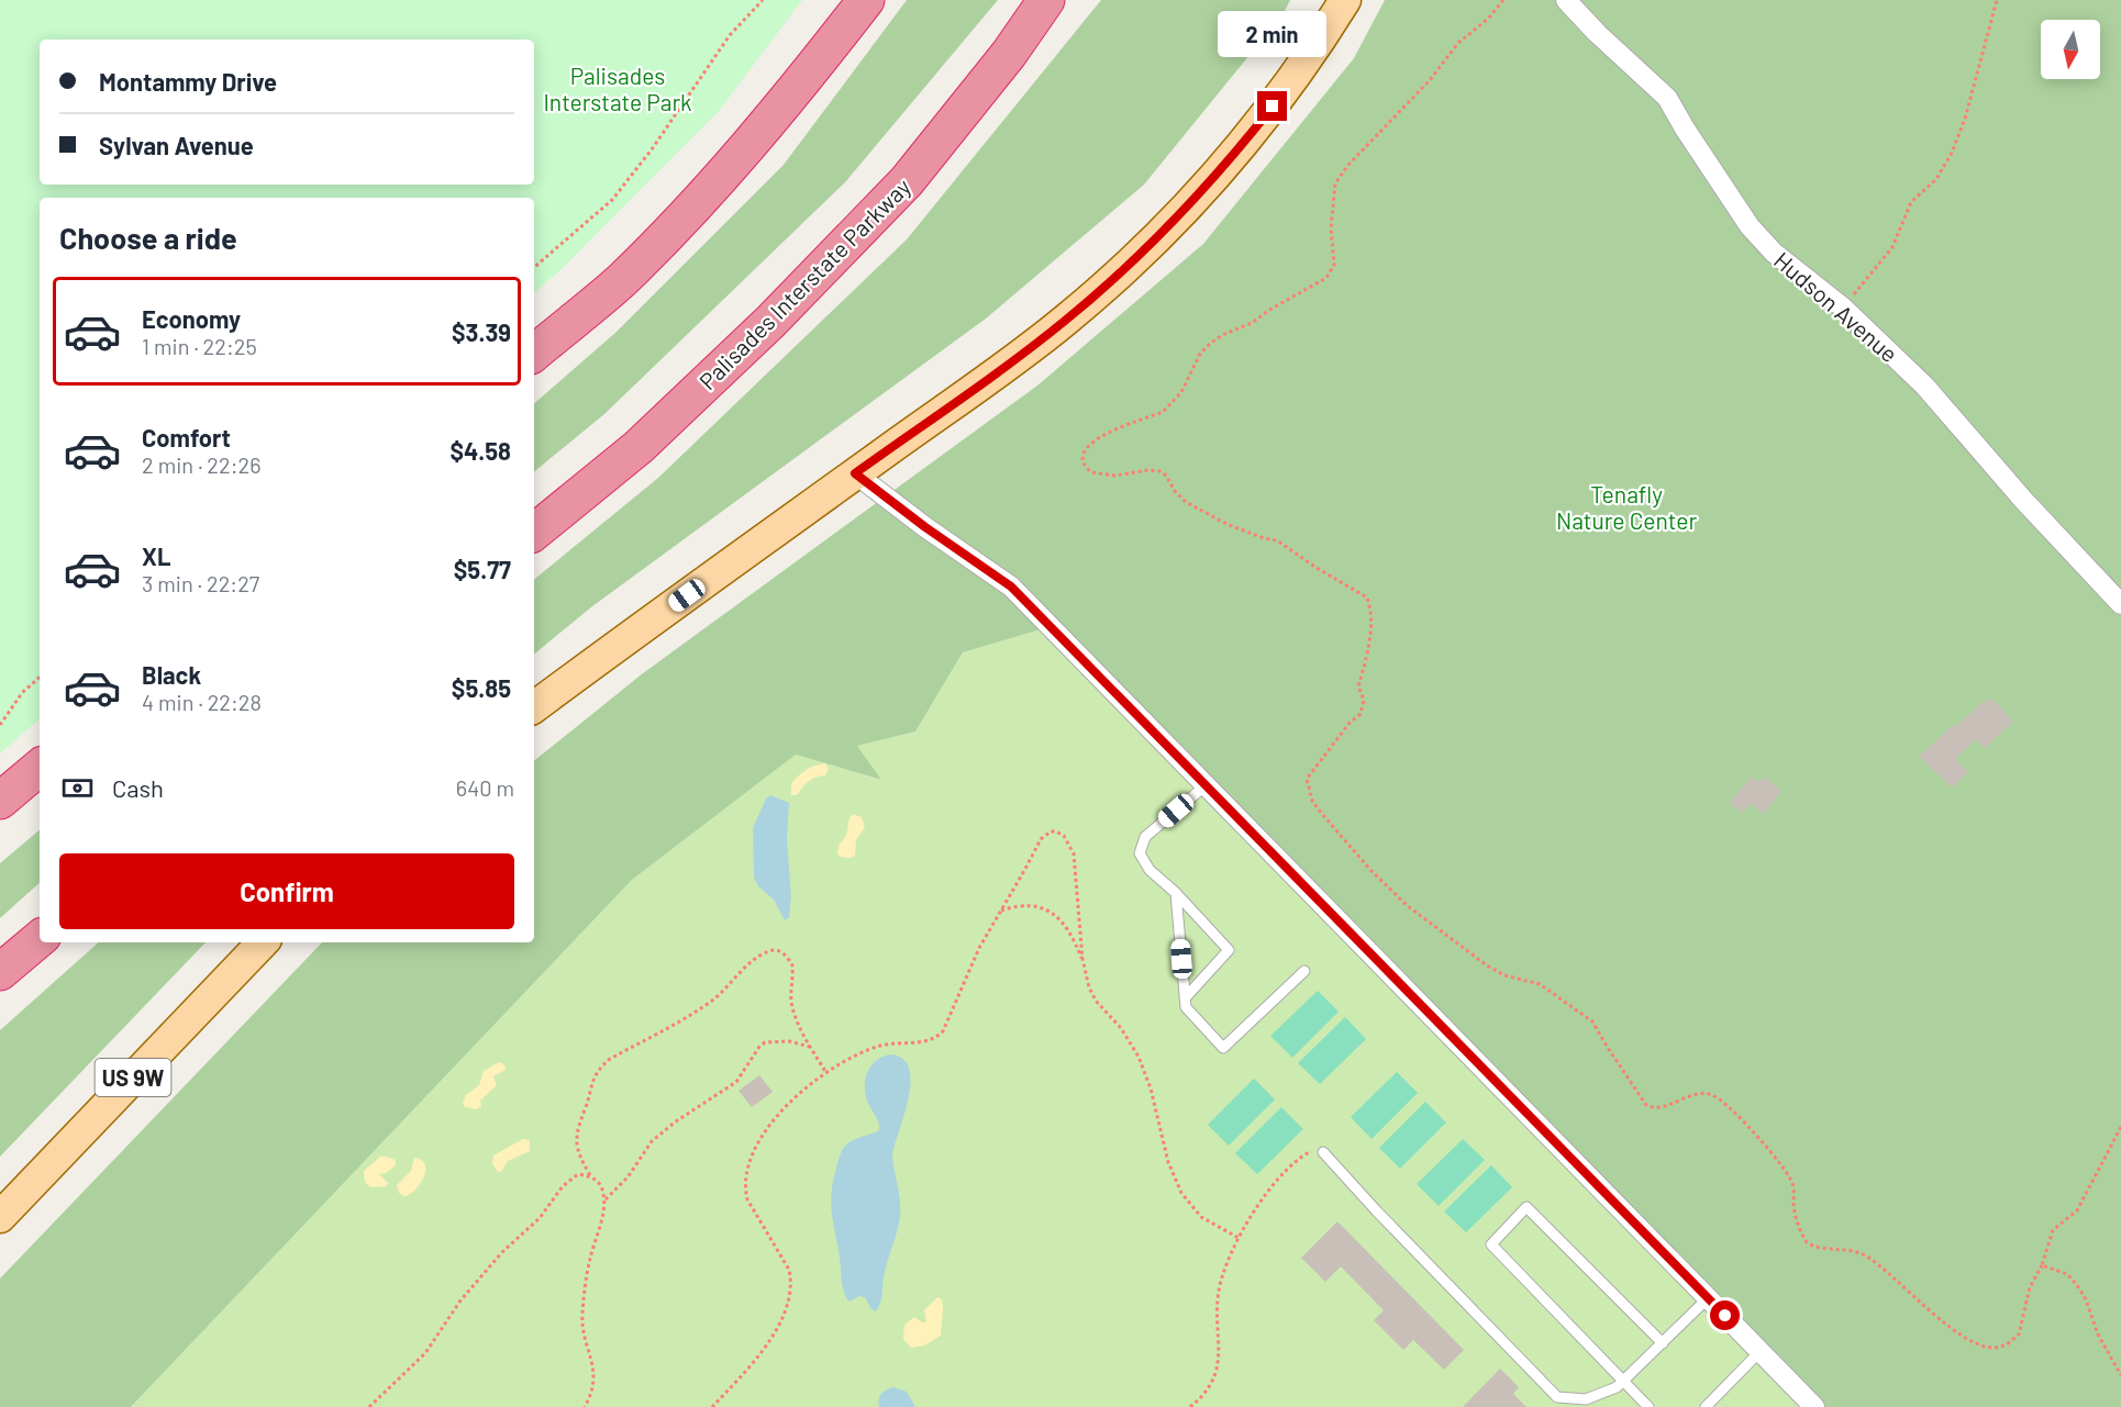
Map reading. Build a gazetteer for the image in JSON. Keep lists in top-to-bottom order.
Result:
{
  "streets": {
    "highway": ["Palisades Interstate Parkway"],
    "main road": ["US 9W"],
    "street": ["Hudson Avenue"]
  },
  "parks": ["Palisades Interstate Park", "Tenafly Nature Center"],
  "north": "bottom",
  "page": {
    "bubble": "2 min",
    "banner": ["Montammy Drive", "Sylvan Avenue"],
    "heading": "Choose a ride",
    "list": [
      {
        "name": "Economy",
        "note": "1 min · 22:25",
        "value": "$3.39"
      },
      {
        "name": "Comfort",
        "note": "2 min · 22:26",
        "value": "$4.58"
      },
      {
        "name": "XL",
        "note": "3 min · 22:27",
        "value": "$5.77"
      },
      {
        "name": "Black",
        "note": "4 min · 22:28",
        "value": "$5.85"
      }
    ],
    "pay": ["Cash", "640 m"],
    "buttons": "Confirm"
  }
}
